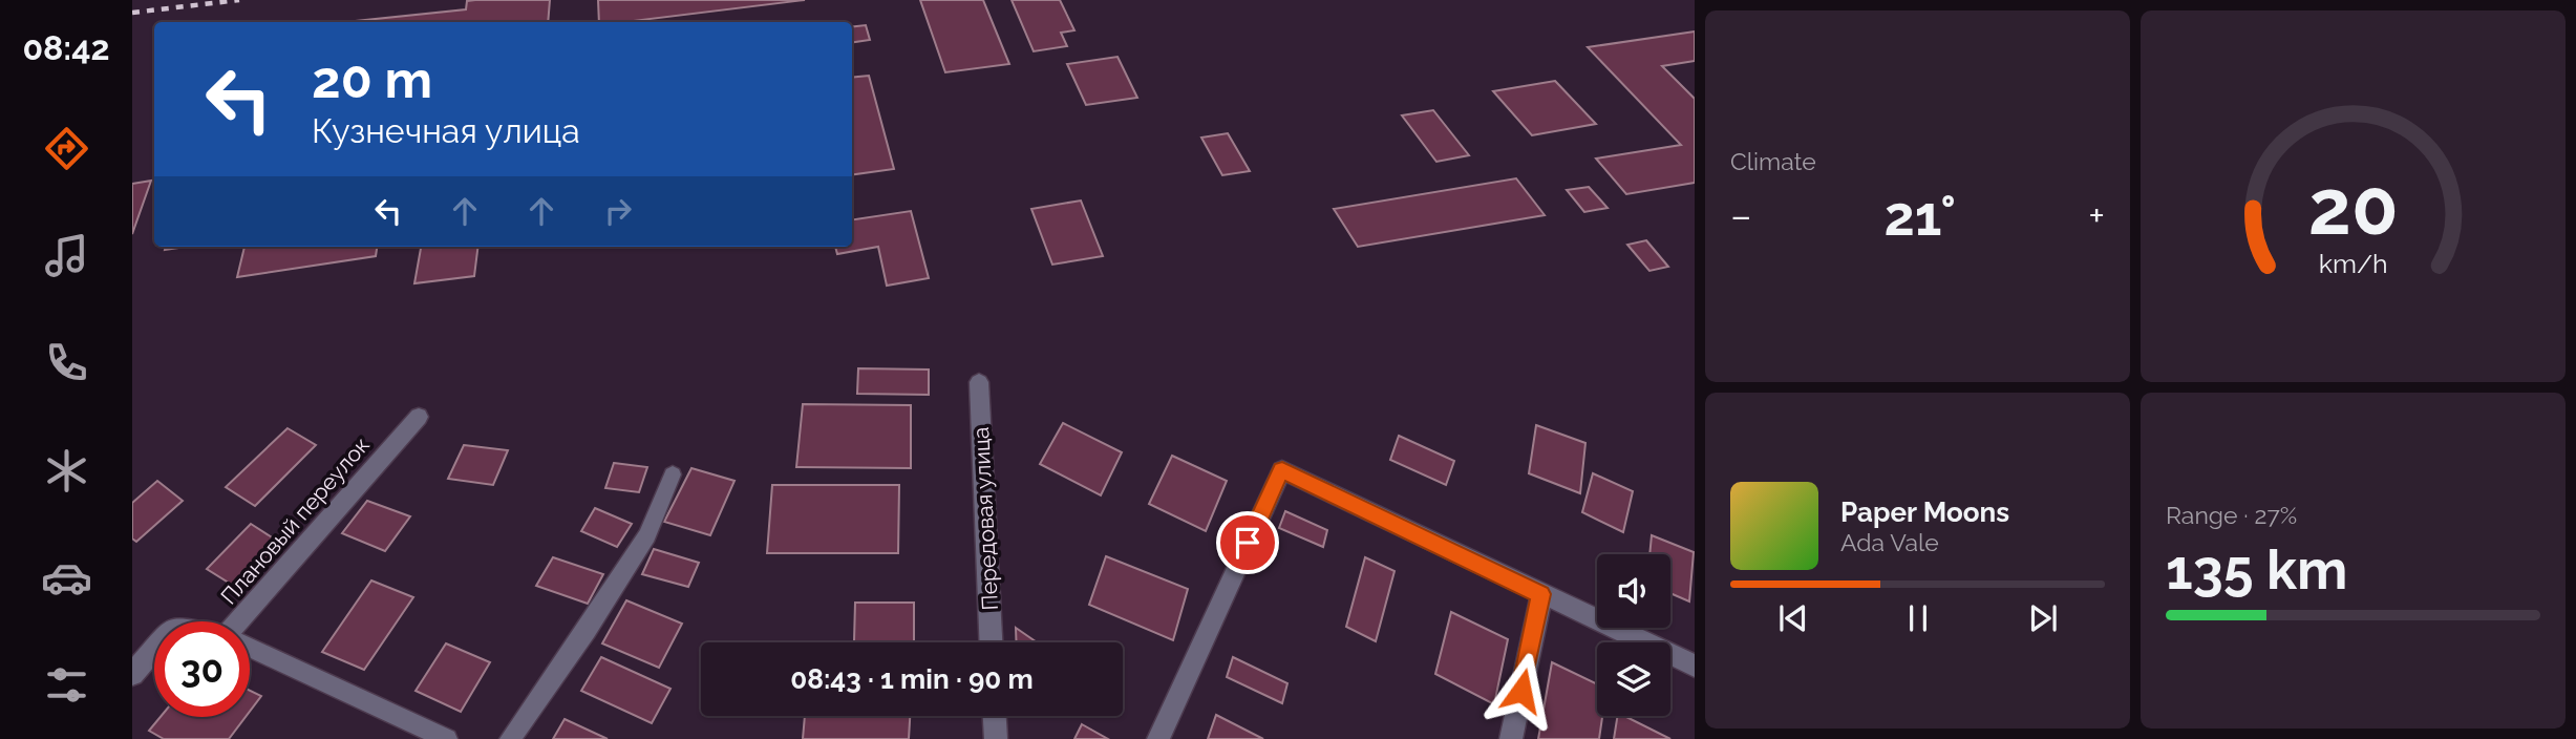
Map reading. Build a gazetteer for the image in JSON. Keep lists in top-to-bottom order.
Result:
{
  "streets": {
    "street": ["Передовая улица", "Плановый переулок"]
  },
  "page": {
    "tabs": "08:42",
    "tile": [
      "Climate",
      ["Range · 27%", "135 km"]
    ],
    "turn": ["20 m", "Кузнечная улица"],
    "heat": ["−", "21°", "+"],
    "song": ["Paper Moons", "Ada Vale"],
    "limit": "30",
    "trip": "08:43 · 1 min · 90 m",
    "gauge": ["20", "km/h"]
  }
}
